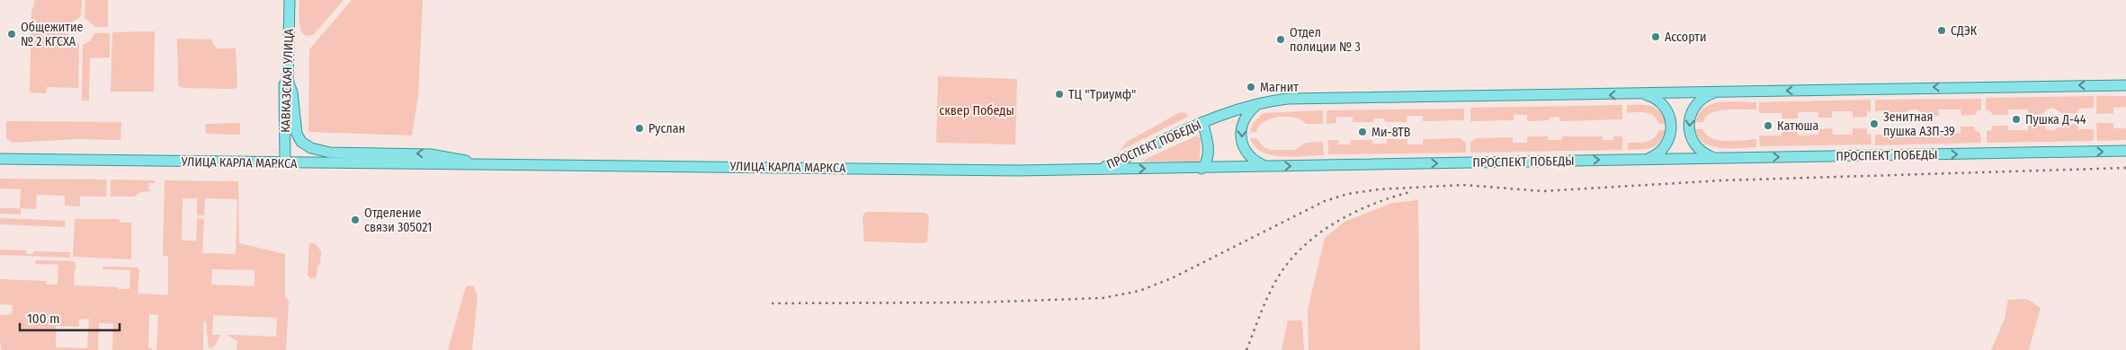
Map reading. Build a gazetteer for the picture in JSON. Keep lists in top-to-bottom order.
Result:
{
  "streets": {
    "main road": ["КАВКАЗСКАЯ УЛИЦА", "ПРОСПЕКТ ПОБЕДЫ", "УЛИЦА КАРЛА МАРКСА"]
  },
  "crossings": [
    ["КАВКАЗСКАЯ УЛИЦА", "УЛИЦА КАРЛА МАРКСА"],
    ["ПРОСПЕКТ ПОБЕДЫ", "УЛИЦА КАРЛА МАРКСА"]
  ],
  "parks": ["сквер Победы"],
  "places": [
    "СДЭК",
    "Общежитие № 2 КГСХА",
    "Ассорти",
    "Отдел полиции № 3",
    "Магнит",
    "ТЦ \"Триумф\"",
    "Пушка Д-44",
    "Зенитная пушка АЗП-39",
    "Катюша",
    "Руслан",
    "Ми-8ТВ",
    "Отделение связи 305021"
  ],
  "scale_bar": "100 m"
}
